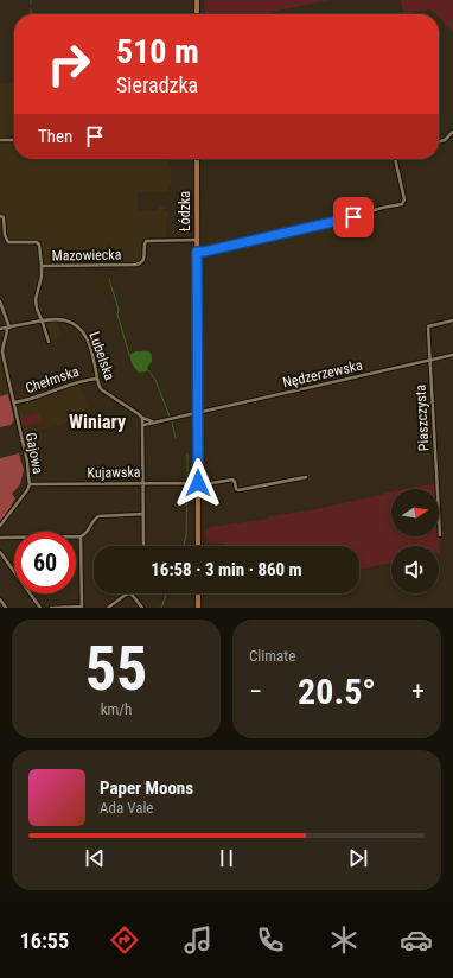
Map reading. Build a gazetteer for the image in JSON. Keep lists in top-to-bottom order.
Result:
{
  "streets": {
    "main road": ["Łódzka"],
    "street": [
      "Mazowiecka",
      "Lubelska",
      "Nędzerzewska",
      "Chełmska",
      "Piaszczysta",
      "Gajowa",
      "Kujawska"
    ]
  },
  "crossings": [
    ["Łódzka", "Mazowiecka"],
    ["Łódzka", "Nędzerzewska"],
    ["Łódzka", "Kujawska"],
    ["Lubelska", "Chełmska"],
    ["Nędzerzewska", "Piaszczysta"],
    ["Chełmska", "Gajowa"],
    ["Gajowa", "Kujawska"]
  ],
  "districts": ["Winiary"],
  "north": "right",
  "page": {
    "turn": ["510 m", "Sieradzka"],
    "then": "Then",
    "limit": "60",
    "trip": "16:58 · 3 min · 860 m",
    "tile": [
      ["55", "km/h"],
      "Climate"
    ],
    "heat": ["−", "20.5°", "+"],
    "song": ["Paper Moons", "Ada Vale"],
    "tabs": "16:55"
  }
}
